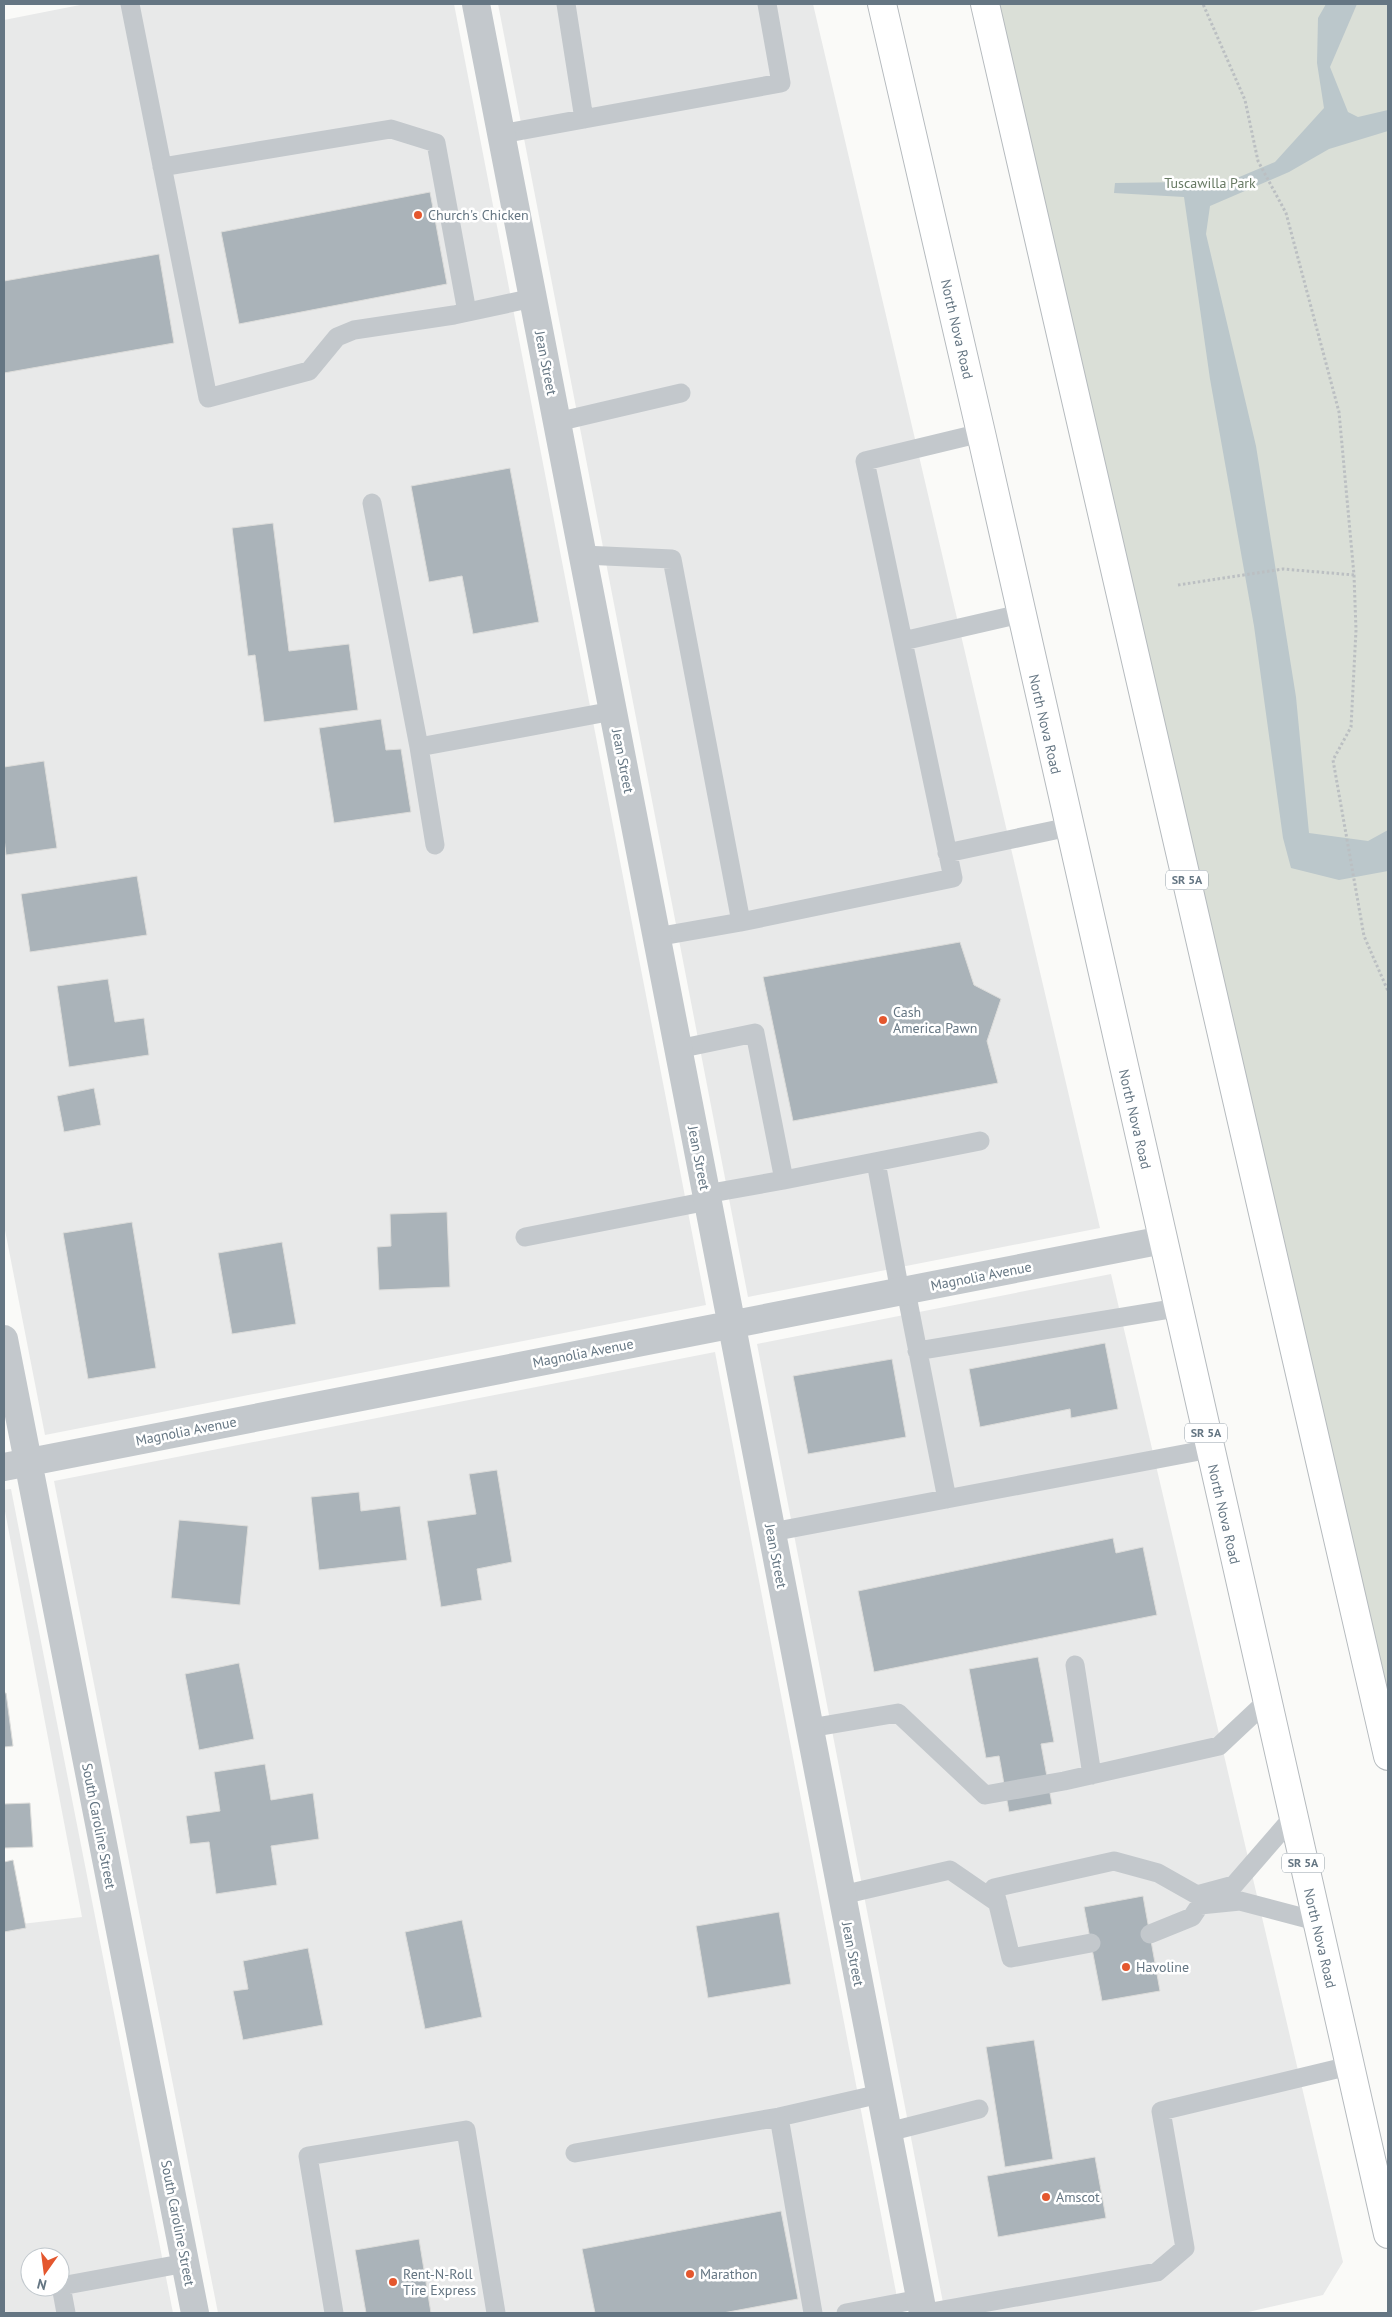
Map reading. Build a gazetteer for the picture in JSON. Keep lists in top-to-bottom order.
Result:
{
  "streets": {
    "main road": ["North Nova Road", "SR 5A"],
    "street": ["Jean Street", "Magnolia Avenue", "South Caroline Street"]
  },
  "crossings": [
    ["North Nova Road", "Magnolia Avenue"],
    ["Jean Street", "Magnolia Avenue"],
    ["Magnolia Avenue", "South Caroline Street"]
  ],
  "parks": ["Tuscawilla Park"],
  "places": [
    "Church's Chicken",
    "Cash America Pawn",
    "Havoline",
    "Amscot",
    "Marathon",
    "Rent-N-Roll Tire Express"
  ],
  "north": "bottom"
}
